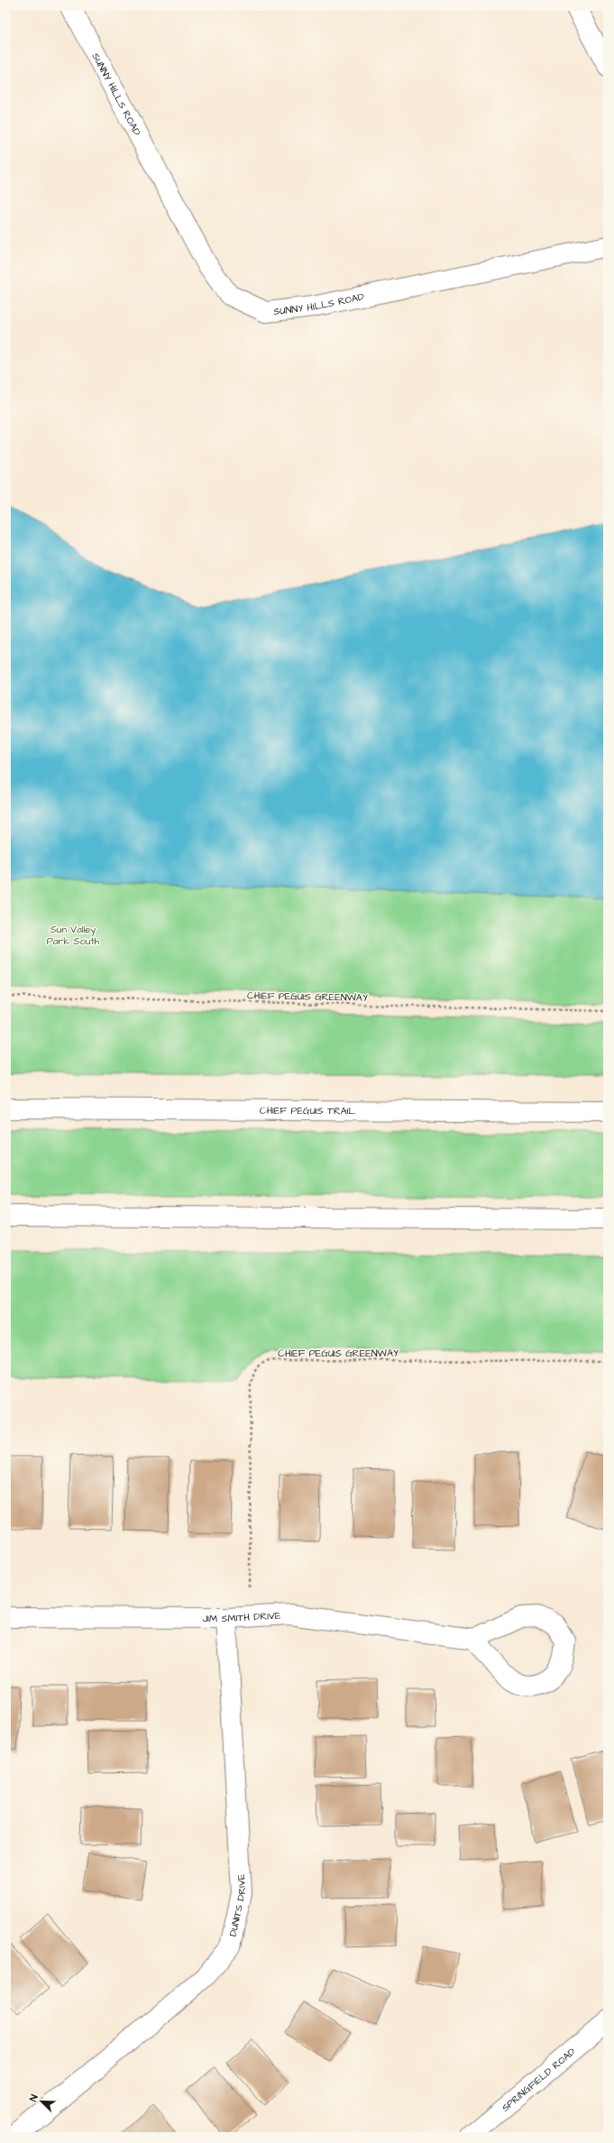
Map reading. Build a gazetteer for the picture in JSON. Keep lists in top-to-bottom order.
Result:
{
  "streets": {
    "street": [
      "SUNNY HILLS ROAD",
      "CHIEF PEGUIS TRAIL",
      "JIM SMITH DRIVE",
      "DUNITS DRIVE",
      "SPRINGFIELD ROAD"
    ],
    "path": ["CHIEF PEGUIS GREENWAY"]
  },
  "crossings": [
    ["CHIEF PEGUIS GREENWAY", "JIM SMITH DRIVE"],
    ["JIM SMITH DRIVE", "DUNITS DRIVE"]
  ],
  "parks": ["Sun Valley Park South"],
  "north": "top left"
}
